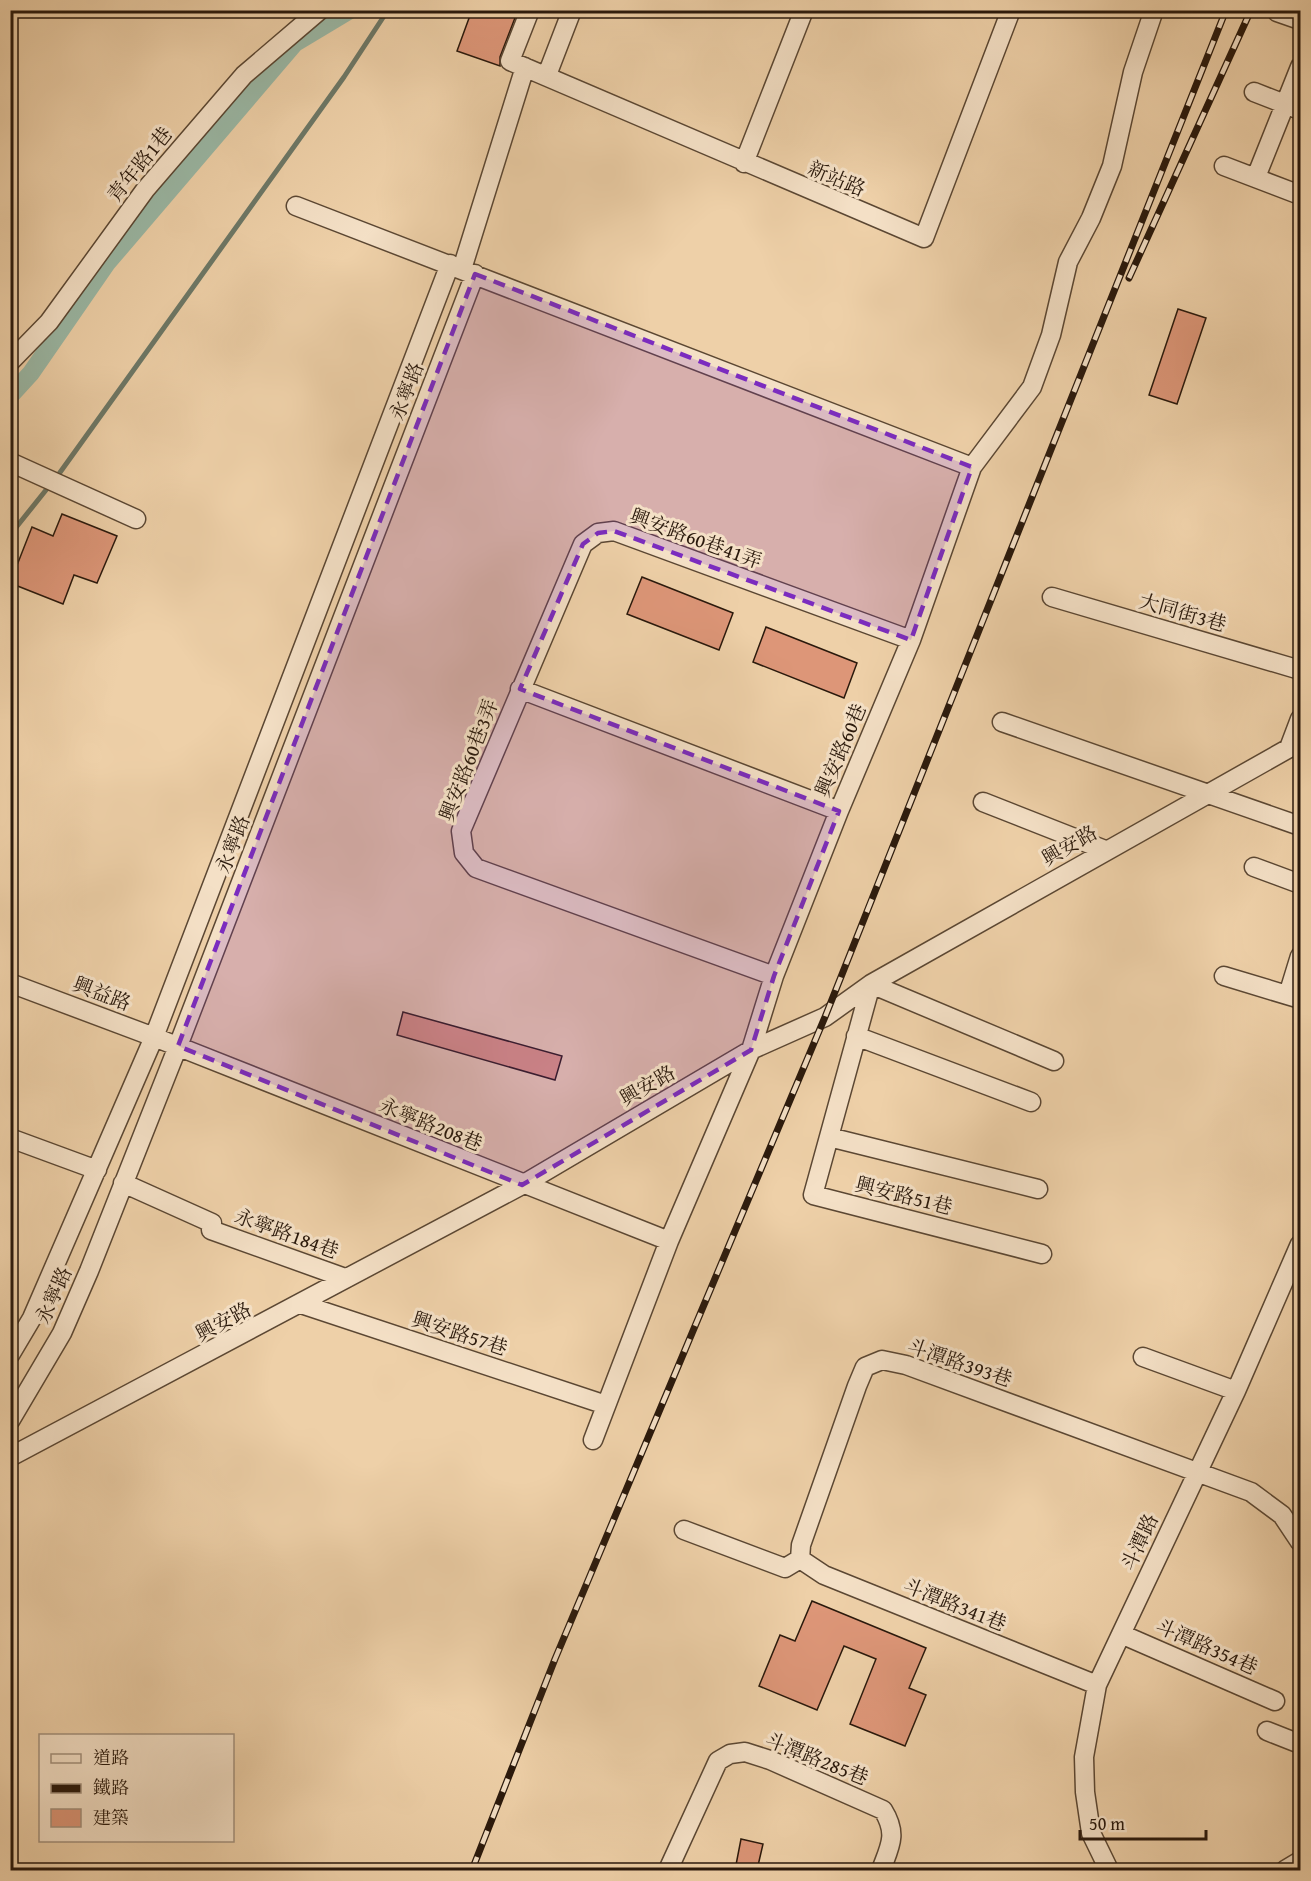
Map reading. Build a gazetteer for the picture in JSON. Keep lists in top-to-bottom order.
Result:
{
  "streets": {
    "street": [
      "青年路1巷",
      "新站路",
      "永寧路",
      "興安路60巷41弄",
      "大同街3巷",
      "興安路60巷",
      "興安路60巷3弄",
      "興安路",
      "興益路",
      "永寧路208巷",
      "興安路51巷",
      "永寧路184巷",
      "興安路57巷",
      "斗潭路393巷",
      "斗潭路",
      "斗潭路341巷",
      "斗潭路354巷",
      "斗潭路285巷"
    ]
  },
  "crossings": [
    ["永寧路", "興益路"],
    ["永寧路", "永寧路208巷"],
    ["永寧路", "永寧路184巷"],
    ["興安路60巷41弄", "興安路60巷"],
    ["興安路60巷41弄", "興安路60巷3弄"],
    ["興安路60巷", "興安路60巷3弄"],
    ["興安路60巷", "興安路"],
    ["興安路60巷", "永寧路208巷"],
    ["興安路60巷", "興安路57巷"],
    ["興安路", "永寧路208巷"],
    ["興安路", "興安路51巷"],
    ["興安路", "永寧路184巷"],
    ["興安路", "興安路57巷"],
    ["興益路", "永寧路208巷"],
    ["斗潭路393巷", "斗潭路"],
    ["斗潭路393巷", "斗潭路341巷"],
    ["斗潭路", "斗潭路341巷"],
    ["斗潭路", "斗潭路354巷"]
  ],
  "legend": ["道路", "鐵路", "建築"],
  "scale_bar": "50 m"
}
